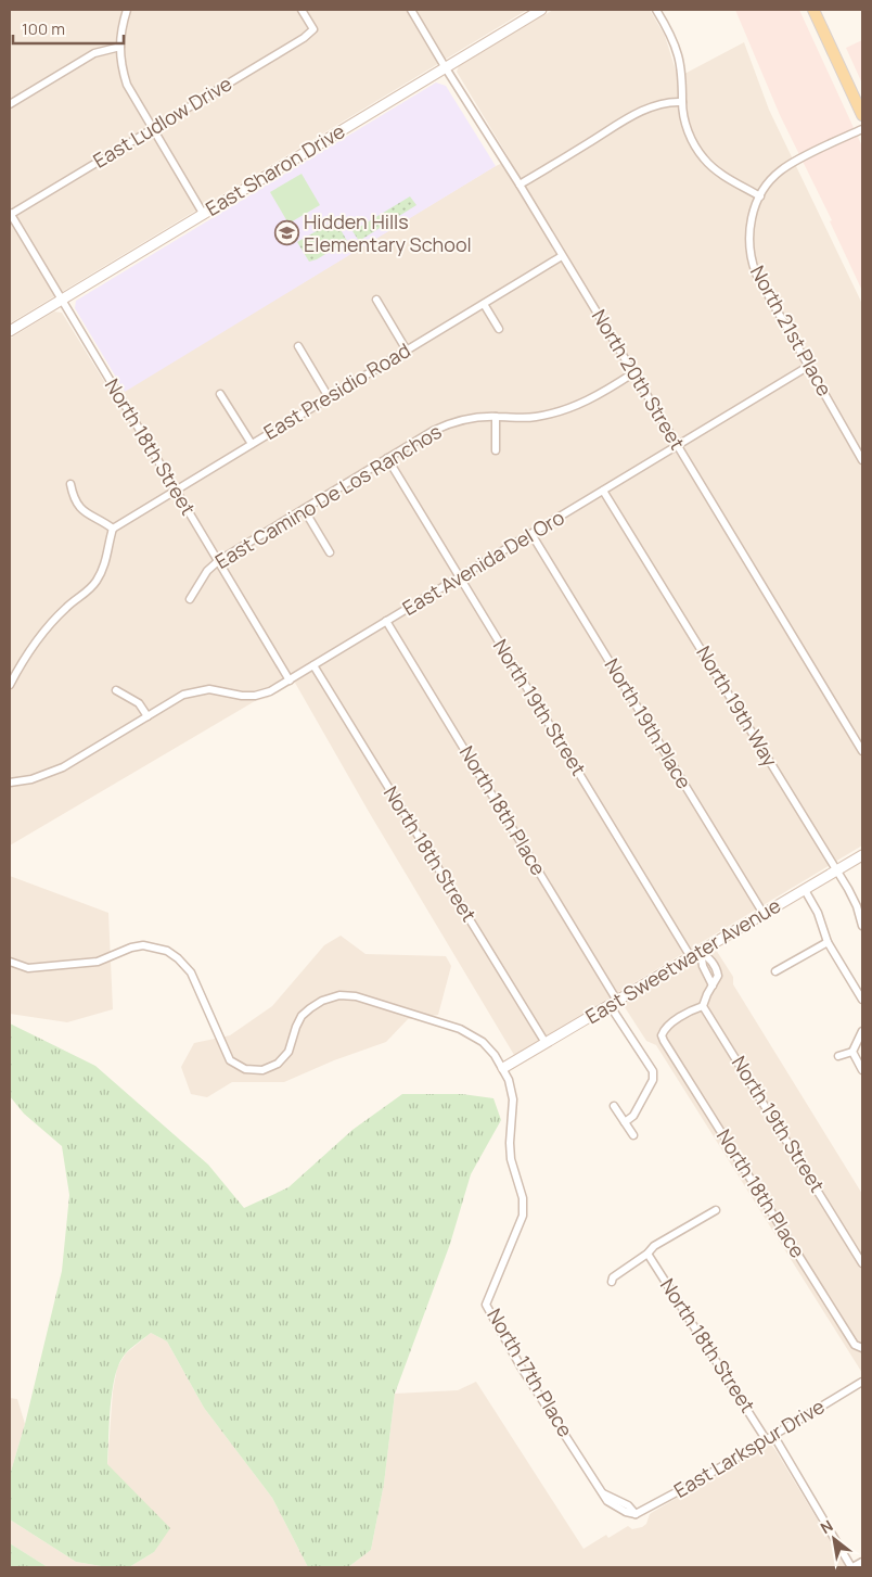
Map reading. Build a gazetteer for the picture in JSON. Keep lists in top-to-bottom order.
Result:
{
  "streets": {
    "street": [
      "East Ludlow Drive",
      "East Sharon Drive",
      "North 21st Place",
      "North 20th Street",
      "East Presidio Road",
      "North 18th Street",
      "East Camino De Los Ranchos",
      "East Avenida Del Oro",
      "North 19th Way",
      "North 19th Street",
      "North 19th Place",
      "North 18th Place",
      "East Sweetwater Avenue",
      "North 17th Place",
      "East Larkspur Drive"
    ]
  },
  "crossings": [
    ["East Ludlow Drive", "North 18th Street"],
    ["East Sharon Drive", "North 20th Street"],
    ["East Sharon Drive", "North 18th Street"],
    ["North 21st Place", "East Avenida Del Oro"],
    ["North 20th Street", "East Presidio Road"],
    ["North 20th Street", "East Camino De Los Ranchos"],
    ["North 20th Street", "East Avenida Del Oro"],
    ["East Presidio Road", "North 18th Street"],
    ["North 18th Street", "East Camino De Los Ranchos"],
    ["North 18th Street", "East Avenida Del Oro"],
    ["North 18th Street", "East Sweetwater Avenue"],
    ["North 18th Street", "East Larkspur Drive"],
    ["East Camino De Los Ranchos", "North 19th Street"],
    ["East Avenida Del Oro", "North 19th Way"],
    ["East Avenida Del Oro", "North 19th Street"],
    ["East Avenida Del Oro", "North 19th Place"],
    ["East Avenida Del Oro", "North 18th Place"],
    ["North 19th Way", "East Sweetwater Avenue"],
    ["North 19th Street", "North 18th Place"],
    ["North 19th Street", "East Sweetwater Avenue"],
    ["North 19th Place", "East Sweetwater Avenue"],
    ["North 18th Place", "East Sweetwater Avenue"],
    ["East Sweetwater Avenue", "North 17th Place"],
    ["North 17th Place", "East Larkspur Drive"]
  ],
  "places": {
    "school or university": ["Hidden Hills Elementary School"]
  },
  "scale_bar": "100 m",
  "north": "top left"
}
